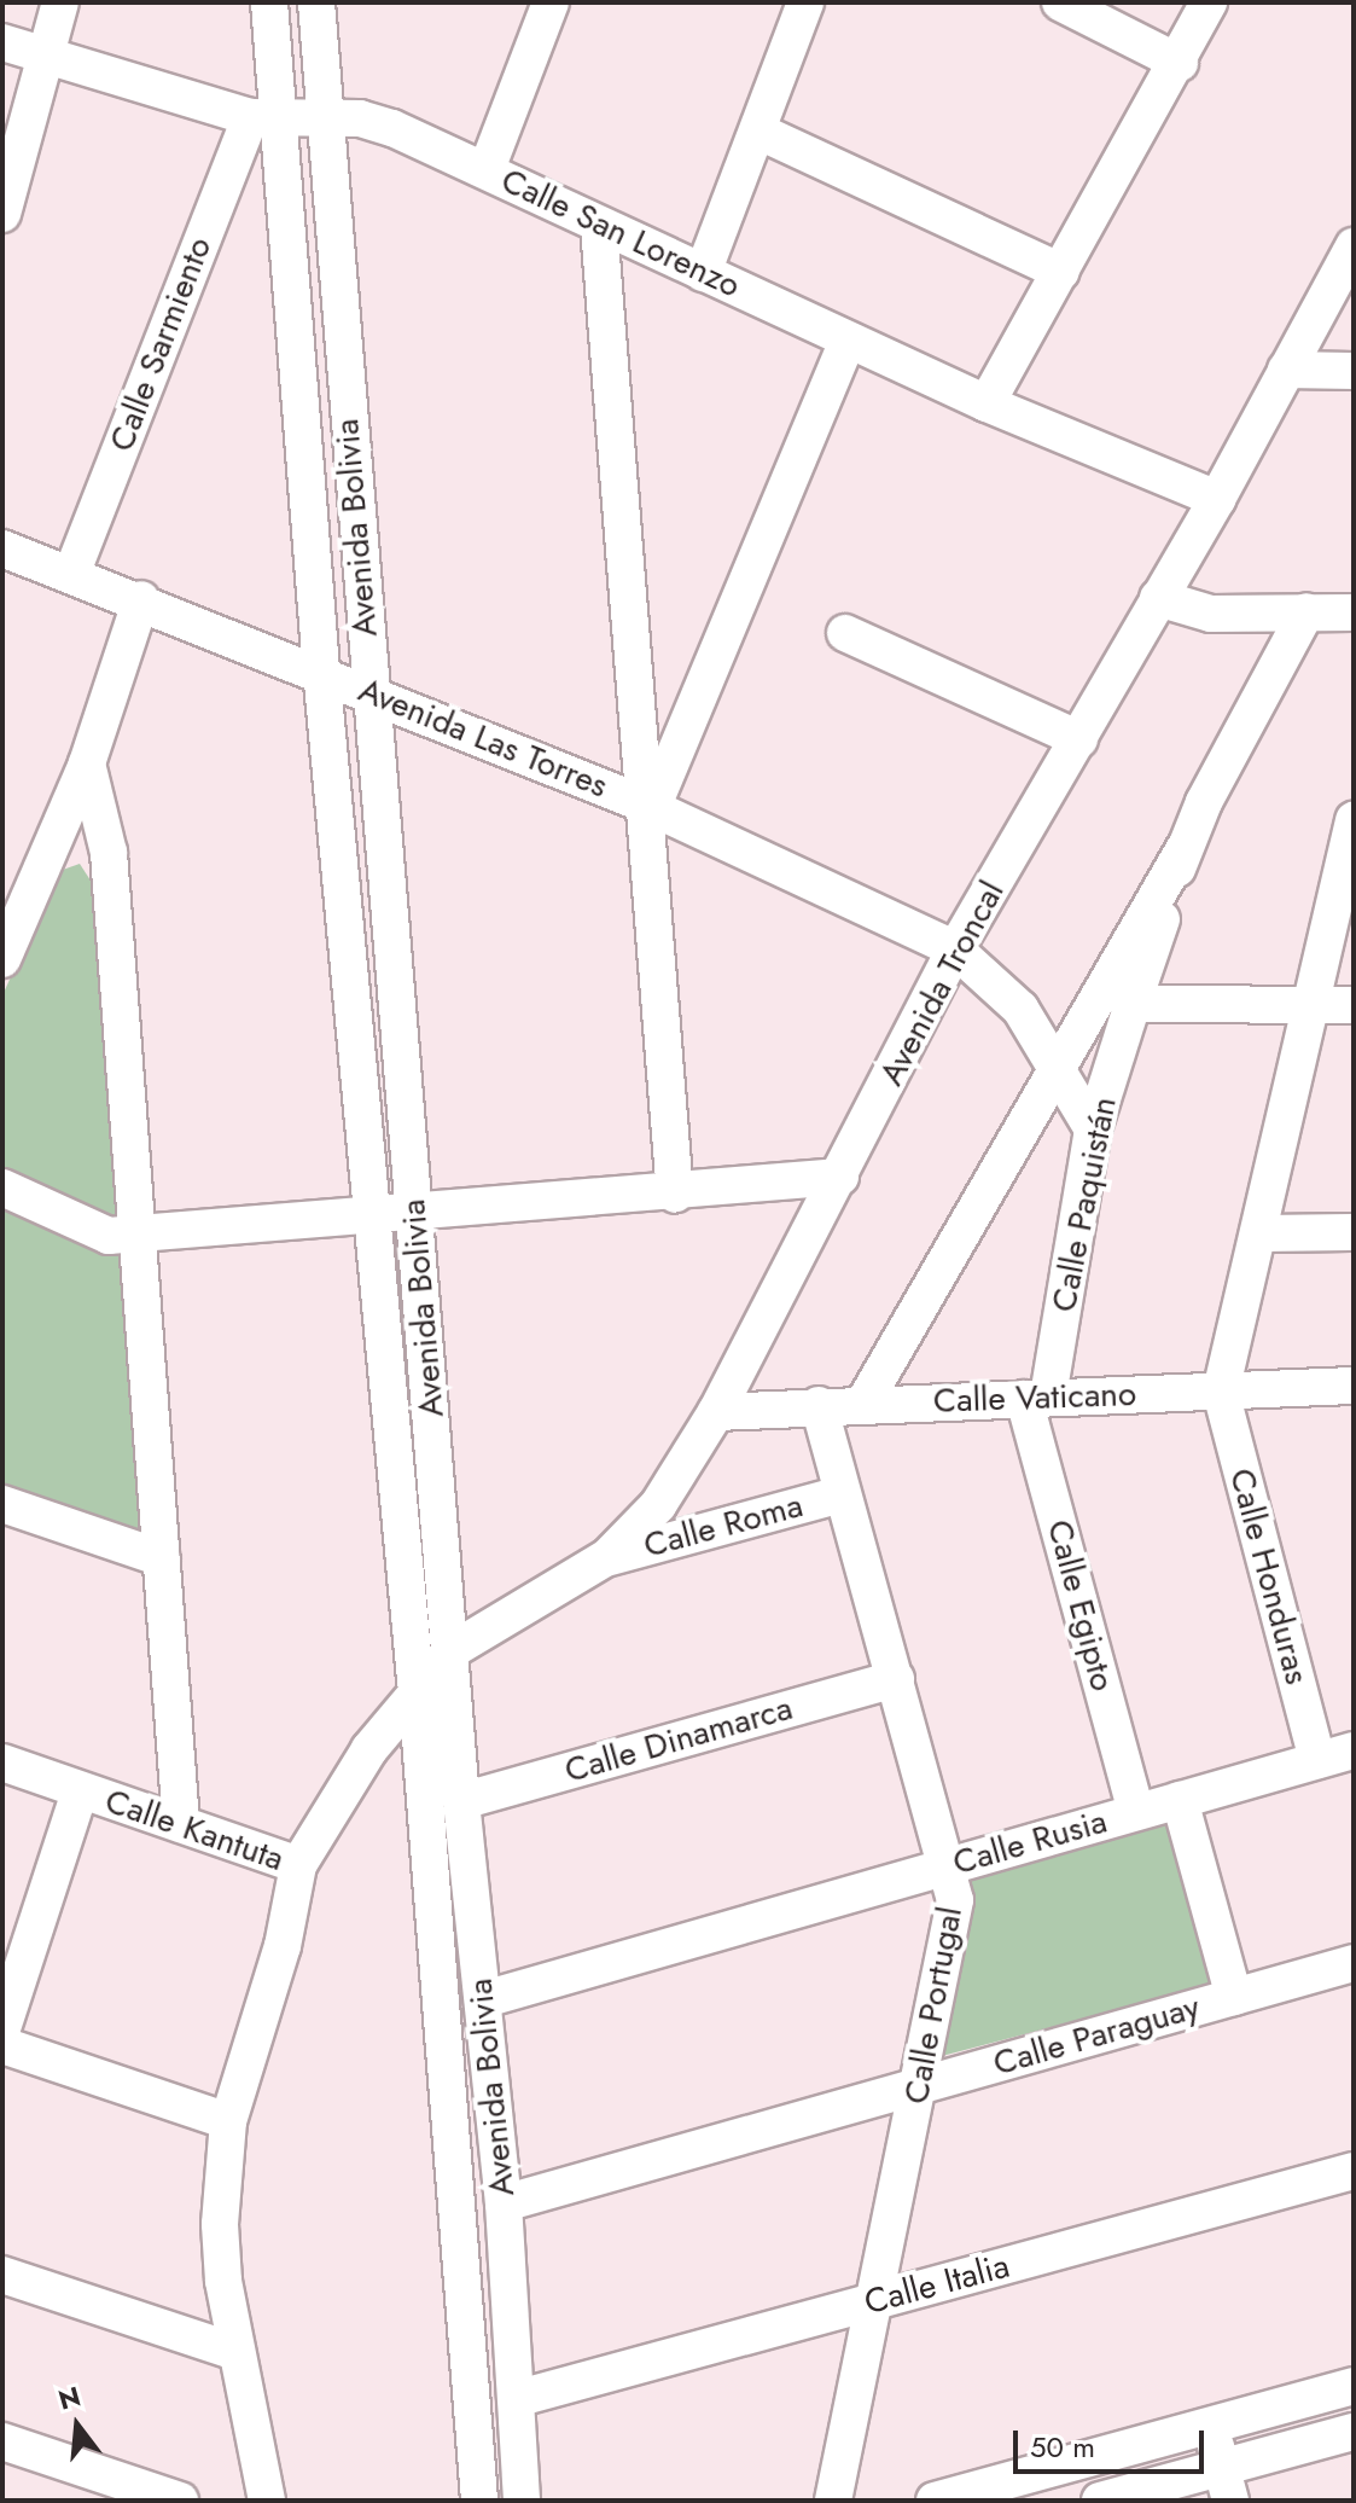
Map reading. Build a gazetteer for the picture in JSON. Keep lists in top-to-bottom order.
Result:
{
  "streets": {
    "street": [
      "Calle San Lorenzo",
      "Calle Sarmiento",
      "Avenida Bolivia",
      "Avenida Las Torres",
      "Avenida Troncal",
      "Calle Paquistán",
      "Calle Vaticano",
      "Calle Roma",
      "Calle Honduras",
      "Calle Egipto",
      "Calle Dinamarca",
      "Calle Kantuta",
      "Calle Rusia",
      "Calle Portugal",
      "Calle Paraguay",
      "Calle Italia"
    ]
  },
  "crossings": [
    ["Calle San Lorenzo", "Calle Sarmiento"],
    ["Calle San Lorenzo", "Avenida Bolivia"],
    ["Calle San Lorenzo", "Avenida Troncal"],
    ["Calle Sarmiento", "Avenida Bolivia"],
    ["Calle Sarmiento", "Avenida Las Torres"],
    ["Avenida Bolivia", "Avenida Las Torres"],
    ["Avenida Bolivia", "Avenida Troncal"],
    ["Avenida Bolivia", "Calle Dinamarca"],
    ["Avenida Bolivia", "Calle Kantuta"],
    ["Avenida Bolivia", "Calle Rusia"],
    ["Avenida Bolivia", "Calle Paraguay"],
    ["Avenida Bolivia", "Calle Italia"],
    ["Avenida Las Torres", "Avenida Troncal"],
    ["Avenida Las Torres", "Calle Paquistán"],
    ["Avenida Troncal", "Calle Vaticano"],
    ["Avenida Troncal", "Calle Roma"],
    ["Avenida Troncal", "Calle Kantuta"],
    ["Calle Paquistán", "Calle Vaticano"],
    ["Calle Paquistán", "Calle Egipto"],
    ["Calle Vaticano", "Calle Honduras"],
    ["Calle Vaticano", "Calle Egipto"],
    ["Calle Vaticano", "Calle Portugal"],
    ["Calle Roma", "Calle Portugal"],
    ["Calle Honduras", "Calle Rusia"],
    ["Calle Egipto", "Calle Rusia"],
    ["Calle Dinamarca", "Calle Portugal"],
    ["Calle Rusia", "Calle Portugal"],
    ["Calle Portugal", "Calle Paraguay"],
    ["Calle Portugal", "Calle Italia"]
  ],
  "scale_bar": "50 m",
  "north": "top"
}
